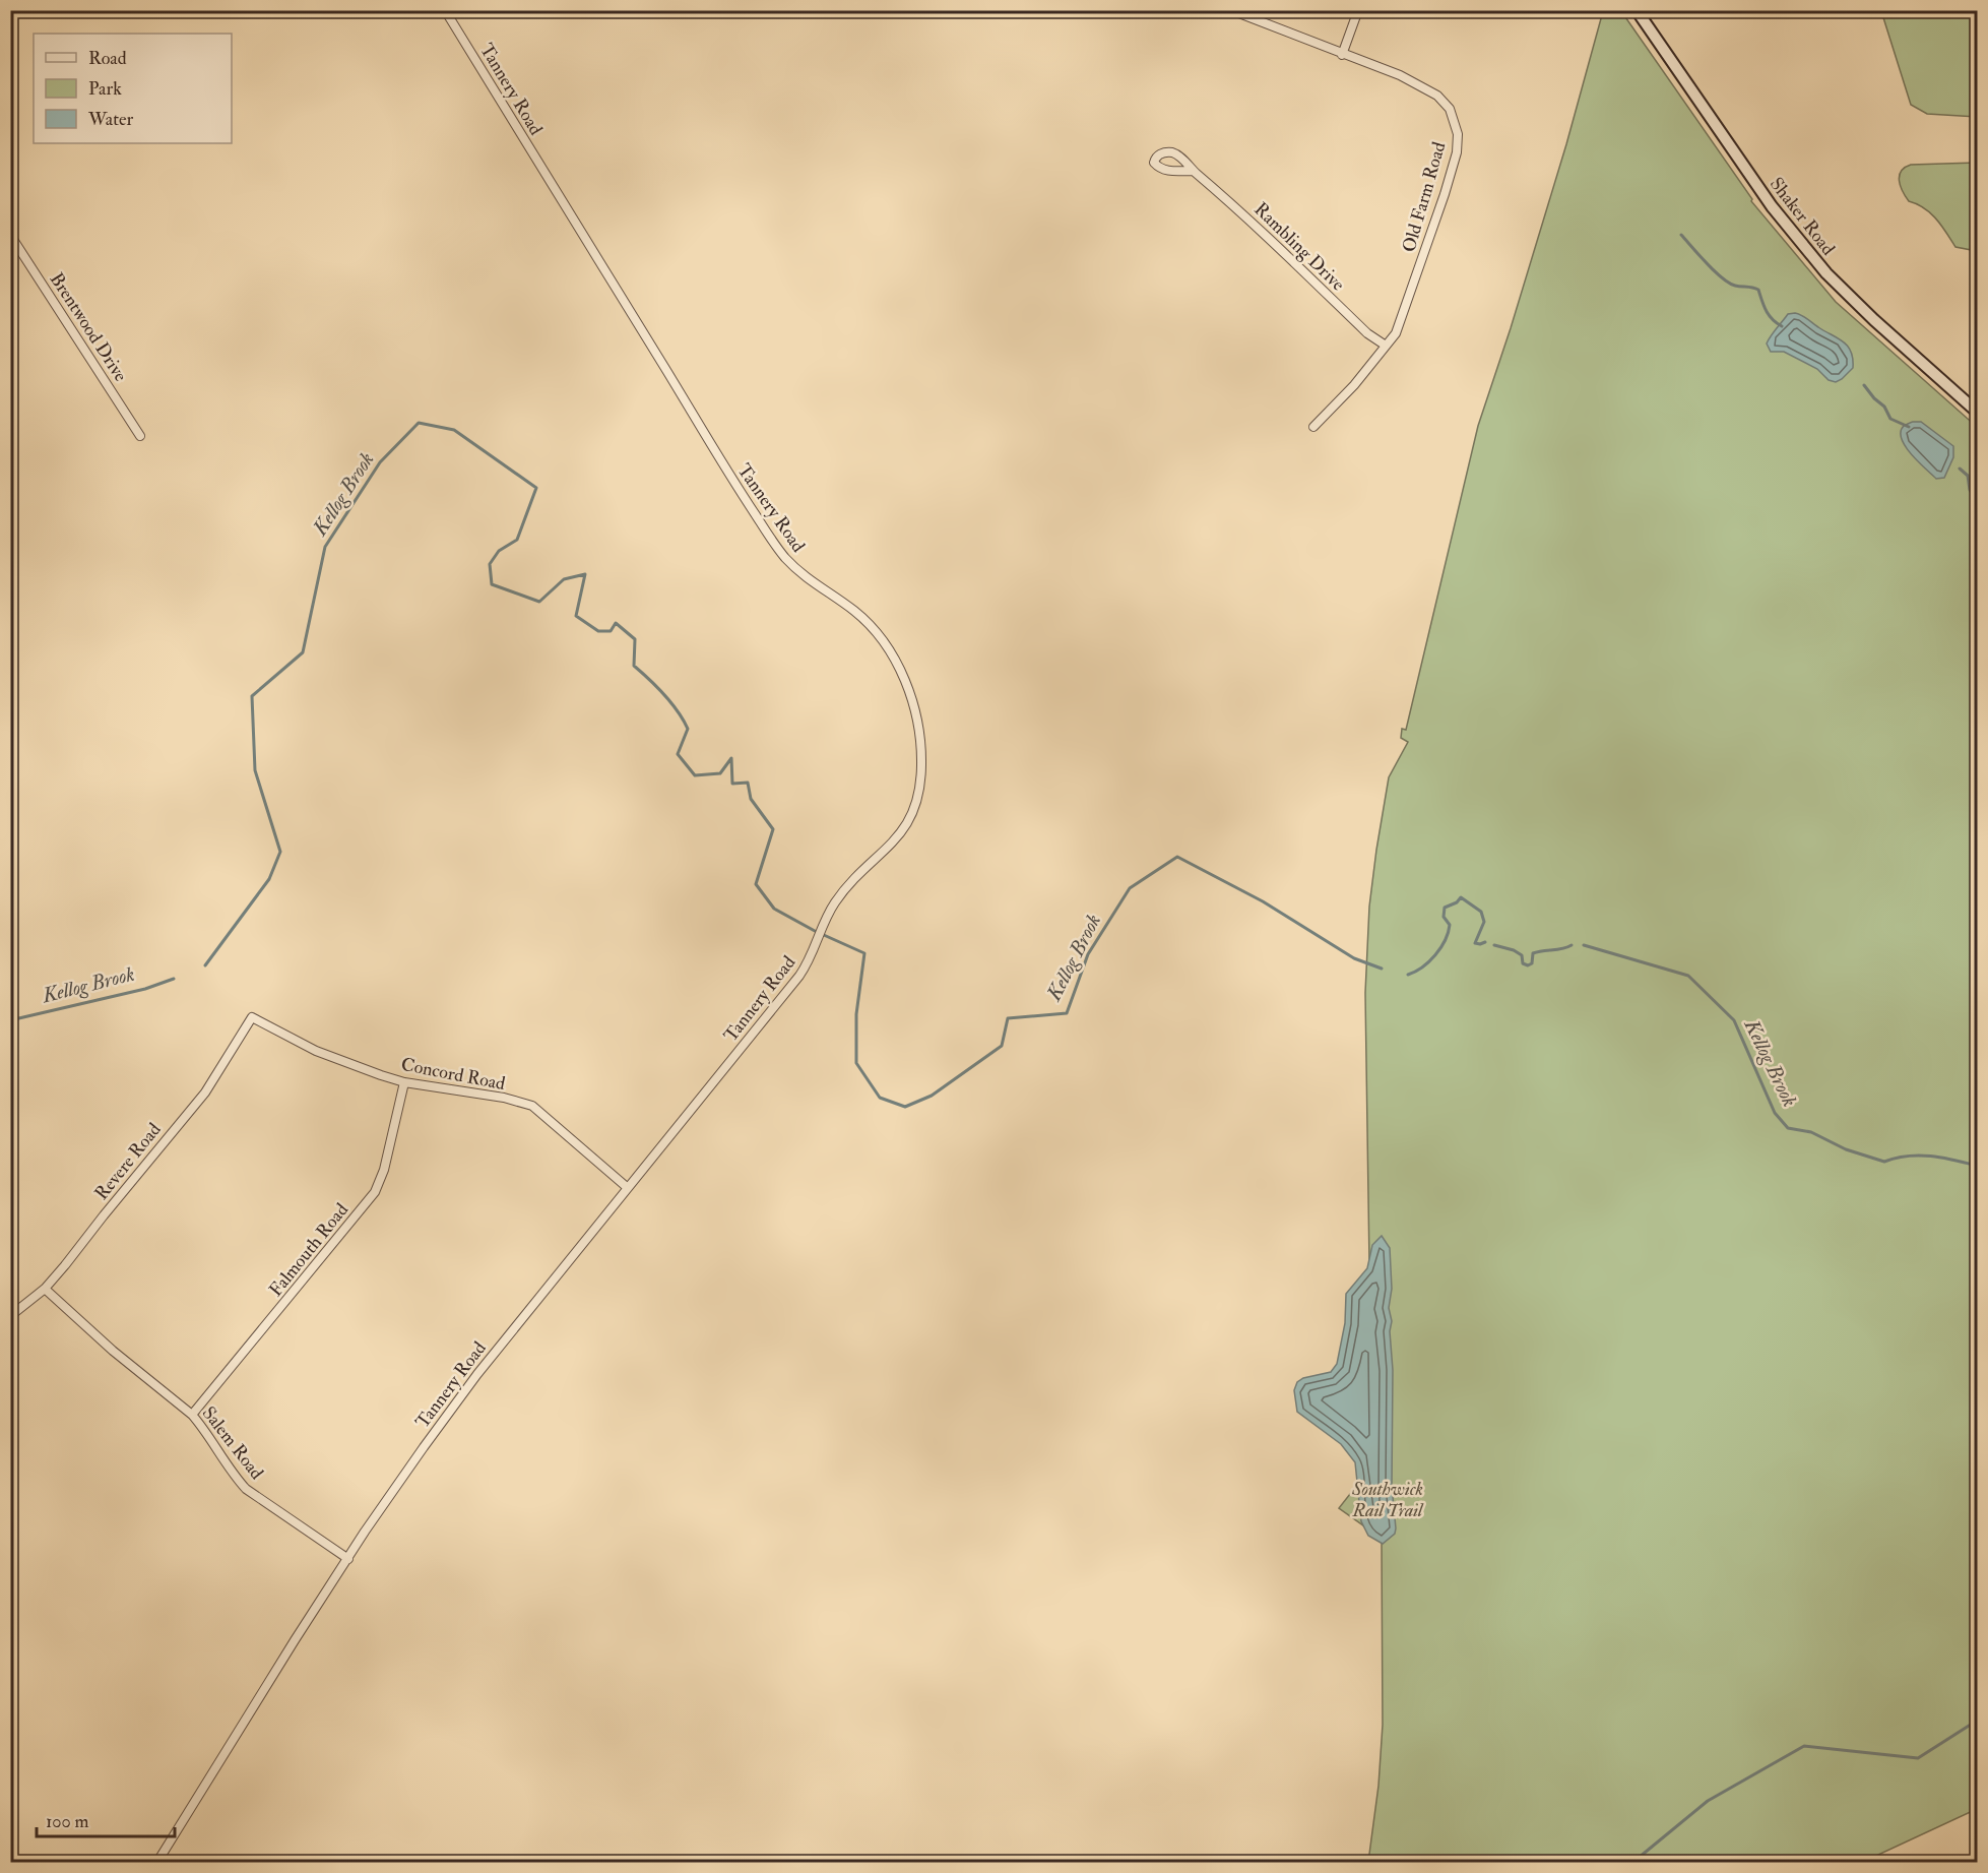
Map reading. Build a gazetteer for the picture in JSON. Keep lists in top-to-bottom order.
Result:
{
  "streets": {
    "street": [
      "Tannery Road",
      "Old Farm Road",
      "Shaker Road",
      "Rambling Drive",
      "Brentwood Drive",
      "Concord Road",
      "Revere Road",
      "Falmouth Road",
      "Salem Road"
    ]
  },
  "crossings": [
    ["Tannery Road", "Concord Road"],
    ["Tannery Road", "Salem Road"],
    ["Old Farm Road", "Rambling Drive"],
    ["Concord Road", "Revere Road"],
    ["Concord Road", "Falmouth Road"],
    ["Revere Road", "Salem Road"],
    ["Falmouth Road", "Salem Road"]
  ],
  "water": ["Kellog Brook"],
  "parks": ["Southwick Rail Trail"],
  "legend": ["Road", "Park", "Water"],
  "scale_bar": "100 m"
}
